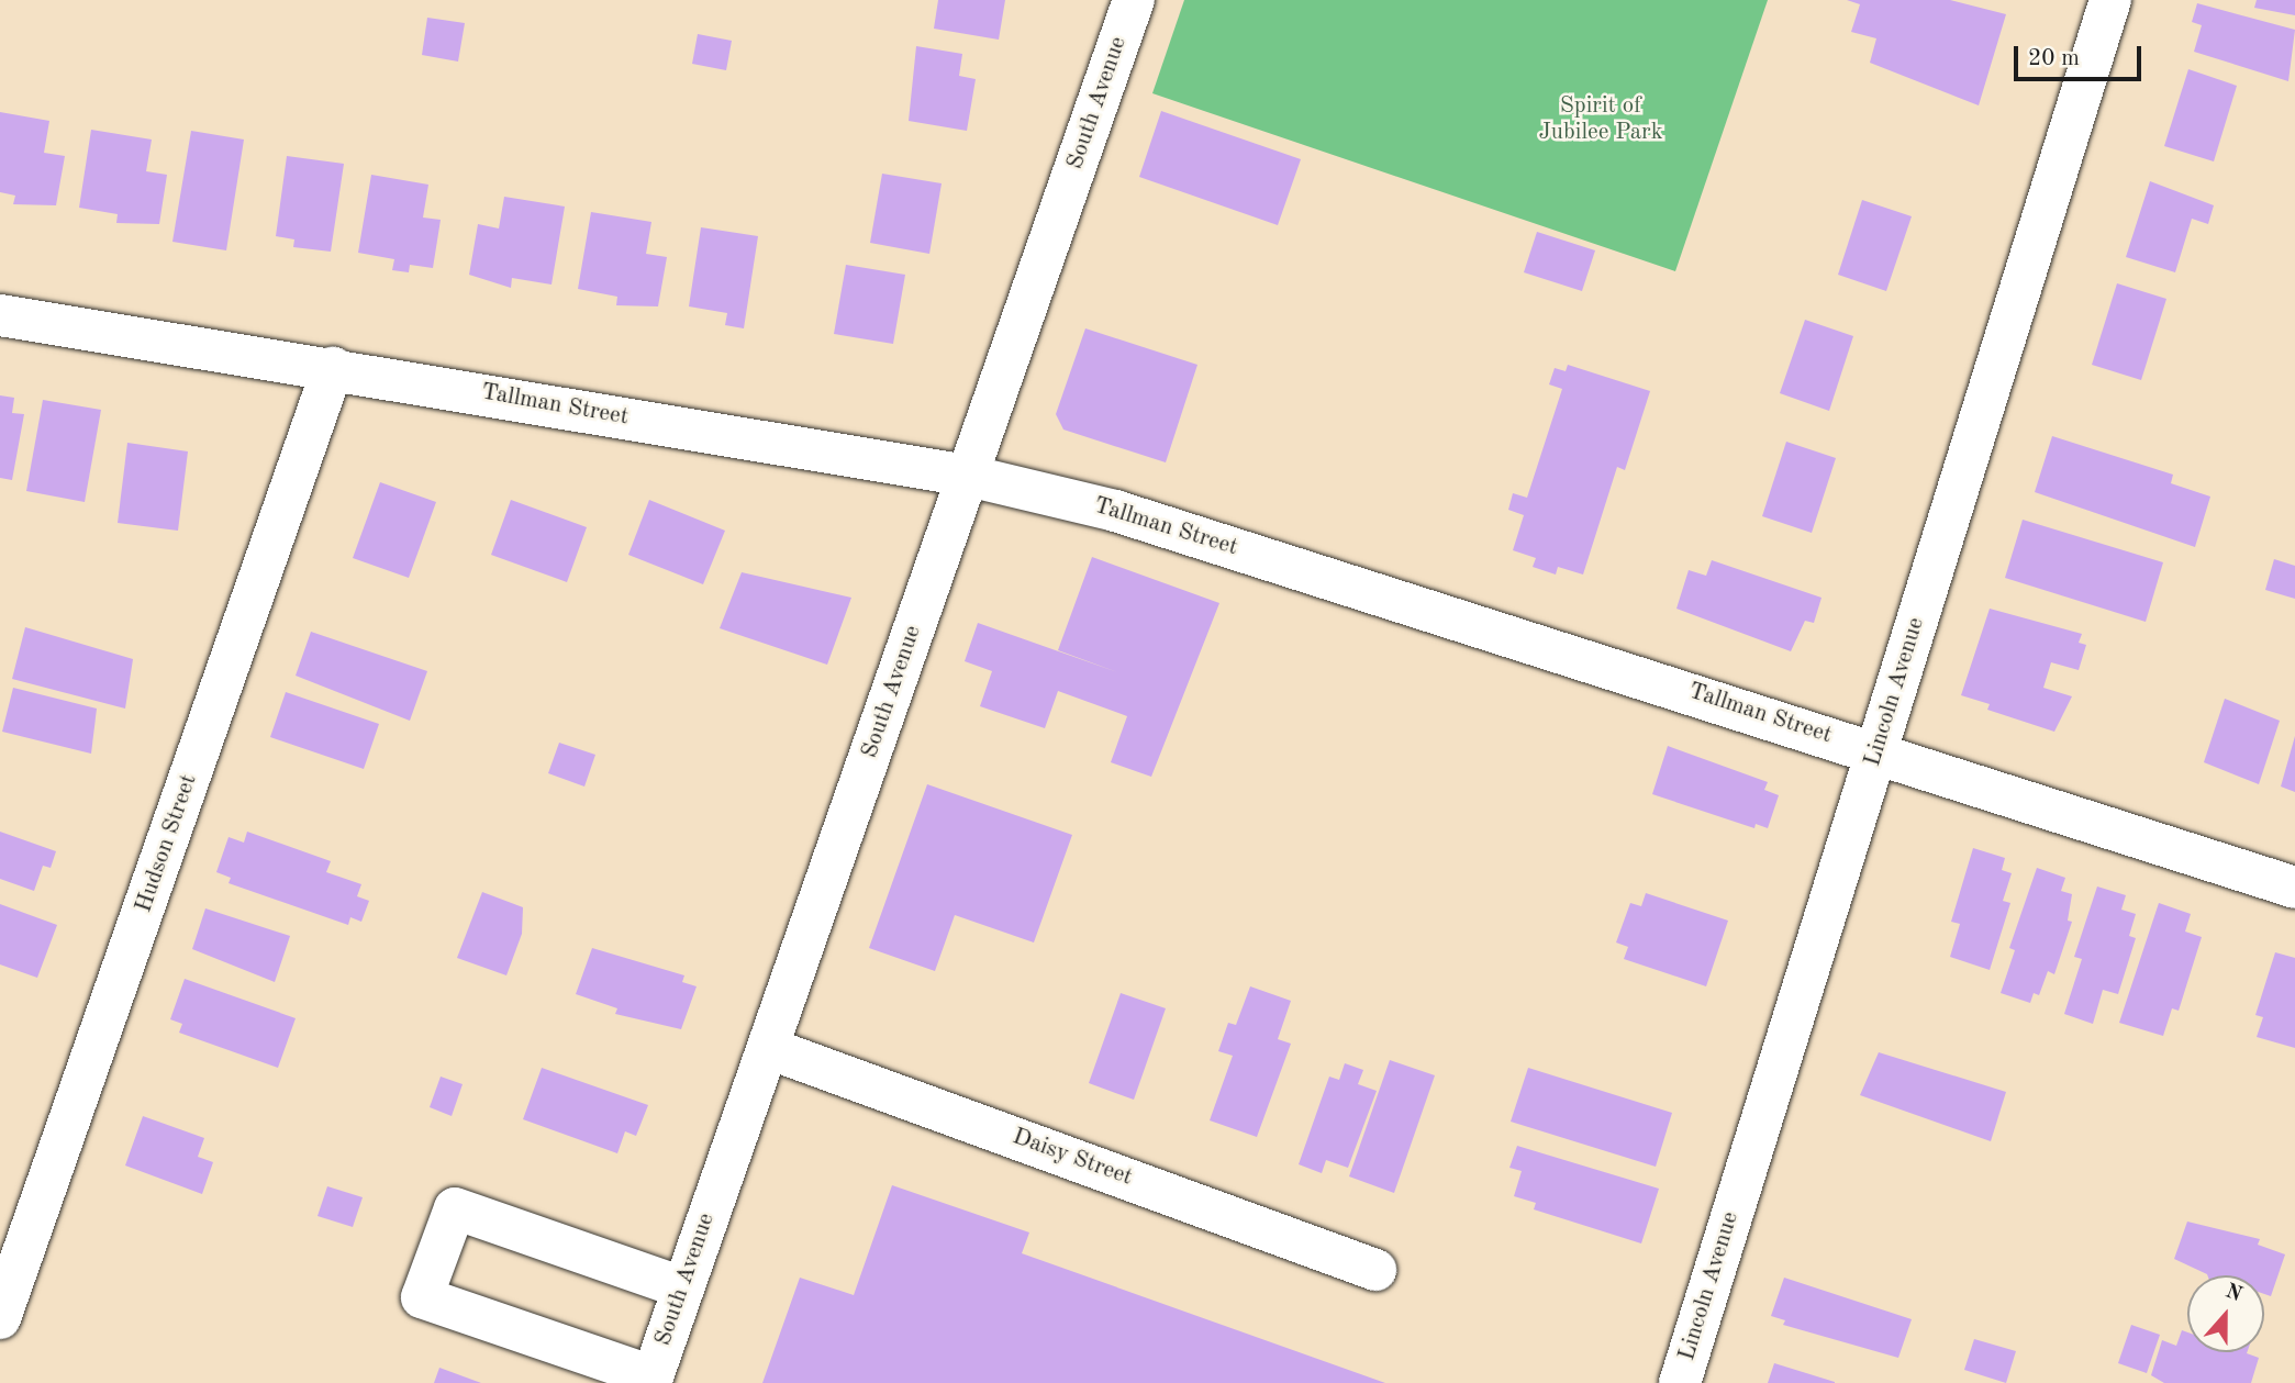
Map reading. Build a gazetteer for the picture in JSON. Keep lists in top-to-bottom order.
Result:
{
  "streets": {
    "street": [
      "South Avenue",
      "Tallman Street",
      "Lincoln Avenue",
      "Hudson Street",
      "Daisy Street"
    ]
  },
  "crossings": [
    ["South Avenue", "Tallman Street"],
    ["South Avenue", "Daisy Street"],
    ["Tallman Street", "Lincoln Avenue"],
    ["Tallman Street", "Hudson Street"]
  ],
  "parks": ["Spirit of Jubilee Park"],
  "scale_bar": "20 m",
  "north": "top"
}
